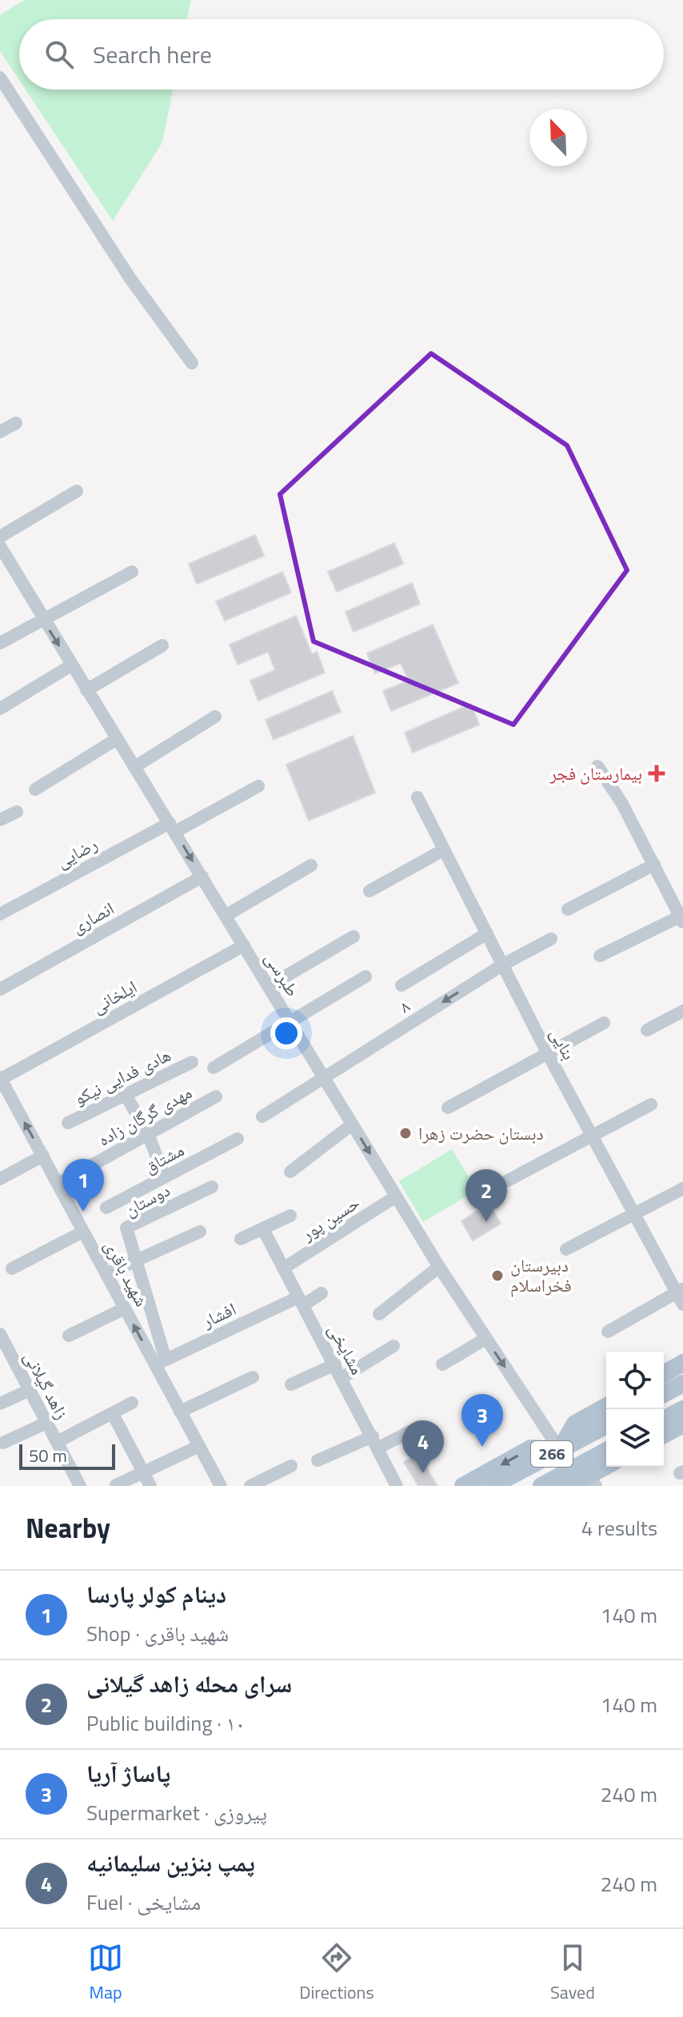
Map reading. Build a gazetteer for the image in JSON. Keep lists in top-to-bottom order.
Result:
{
  "streets": {
    "main road": ["266"],
    "street": [
      "رضایی",
      "انصاری",
      "طبرسی",
      "ایلخانی",
      "۸",
      "بنایی",
      "هادی فدایی نیکو",
      "مهدی گرگان زاده",
      "مشتاق",
      "دوستان",
      "حسین پور",
      "شهید باقری",
      "افشار",
      "مشایخی",
      "زاهد گیلانی"
    ]
  },
  "crossings": [
    ["رضایی", "طبرسی"],
    ["انصاری", "طبرسی"],
    ["طبرسی", "ایلخانی"],
    ["طبرسی", "۸"],
    ["طبرسی", "حسین پور"],
    ["طبرسی", "266"],
    ["ایلخانی", "شهید باقری"],
    ["۸", "بنایی"],
    ["مهدی گرگان زاده", "شهید باقری"],
    ["دوستان", "شهید باقری"],
    ["دوستان", "افشار"],
    ["حسین پور", "مشایخی"],
    ["شهید باقری", "افشار"],
    ["افشار", "مشایخی"]
  ],
  "places": {
    "health": ["بیمارستان فجر"],
    "other": ["دبستان حضرت زهرا", "دبیرستان فخراسلام"]
  },
  "scale_bar": "50 m",
  "north": "top left",
  "page": {
    "search": "Search here",
    "pins": [
      "1",
      "2",
      "3",
      "4"
    ],
    "scale": "50 m",
    "heading": ["Nearby", "4 results"],
    "list": [
      {
        "mark": "1",
        "name": "دینام کولر پارسا",
        "note": "Shop · شهید باقری",
        "value": "140 m"
      },
      {
        "mark": "2",
        "name": "سرای محله زاهد گیلانی",
        "note": "Public building · ۱۰",
        "value": "140 m"
      },
      {
        "mark": "3",
        "name": "پاساژ آریا",
        "note": "Supermarket · پیروزی",
        "value": "240 m"
      },
      {
        "mark": "4",
        "name": "پمپ بنزین سلیمانیه",
        "note": "Fuel · مشایخی",
        "value": "240 m"
      }
    ],
    "nav": ["Map", "Directions", "Saved"]
  }
}
